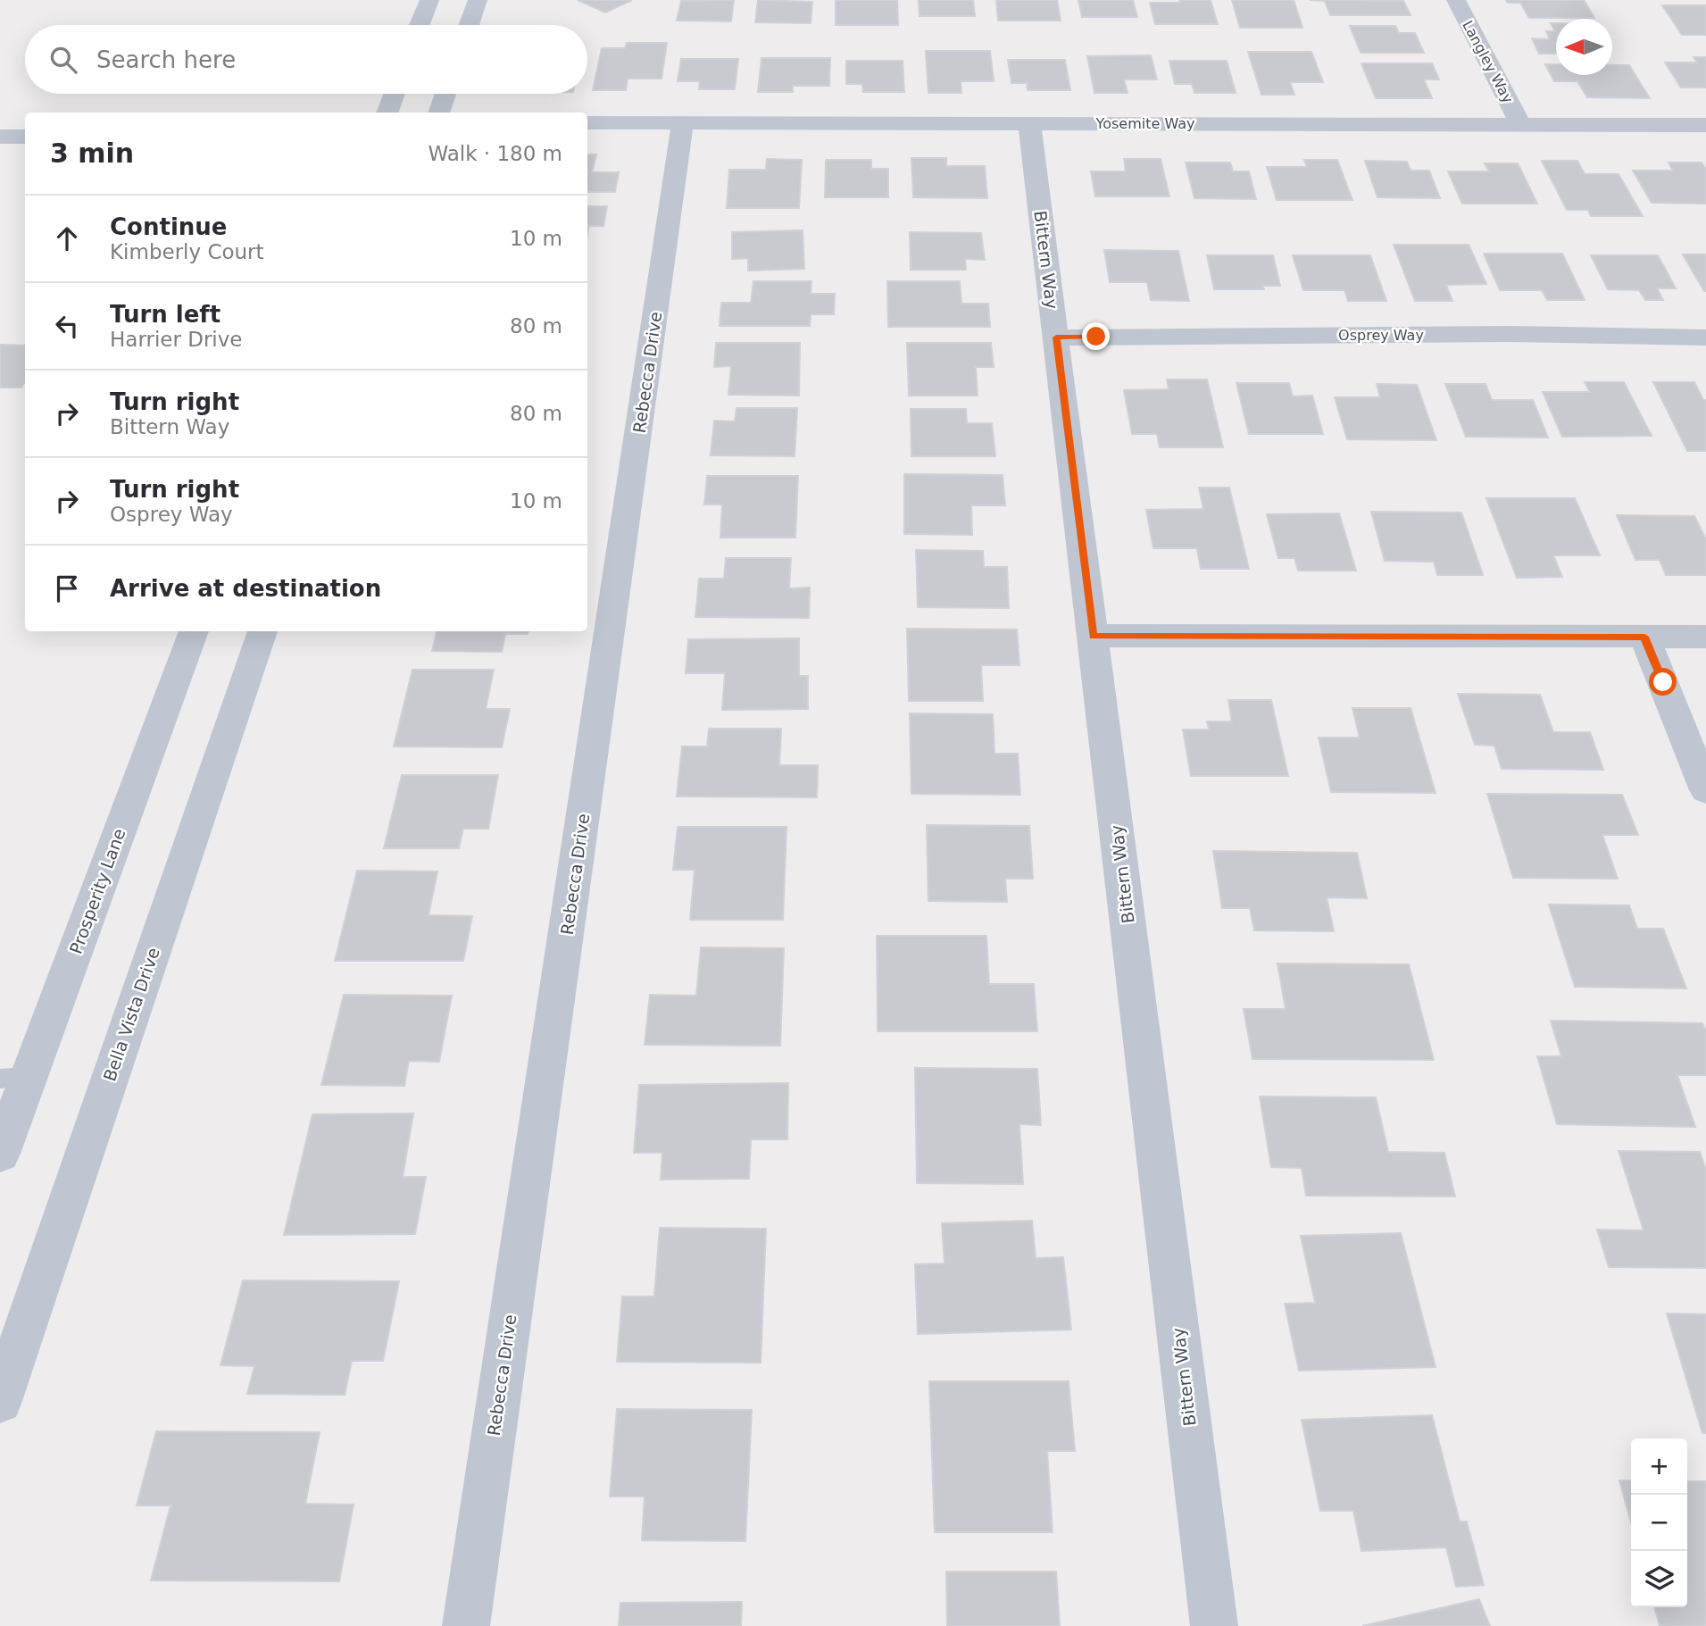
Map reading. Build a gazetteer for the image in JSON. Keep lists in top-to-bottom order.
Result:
{
  "streets": {
    "street": [
      "Langley Way",
      "Yosemite Way",
      "Bittern Way",
      "Osprey Way",
      "Rebecca Drive",
      "Prosperity Lane",
      "Bella Vista Drive"
    ]
  },
  "crossings": [
    ["Langley Way", "Yosemite Way"],
    ["Yosemite Way", "Bittern Way"],
    ["Yosemite Way", "Rebecca Drive"],
    ["Bittern Way", "Osprey Way"]
  ],
  "north": "left",
  "page": {
    "search": "Search here",
    "heading": ["3 min", "Walk · 180 m"],
    "list": [
      ["Continue", "Kimberly Court", "10 m"],
      ["Turn left", "Harrier Drive", "80 m"],
      ["Turn right", "Bittern Way", "80 m"],
      ["Turn right", "Osprey Way", "10 m"],
      "Arrive at destination"
    ],
    "map_buttons": ["+", "−"]
  }
}
